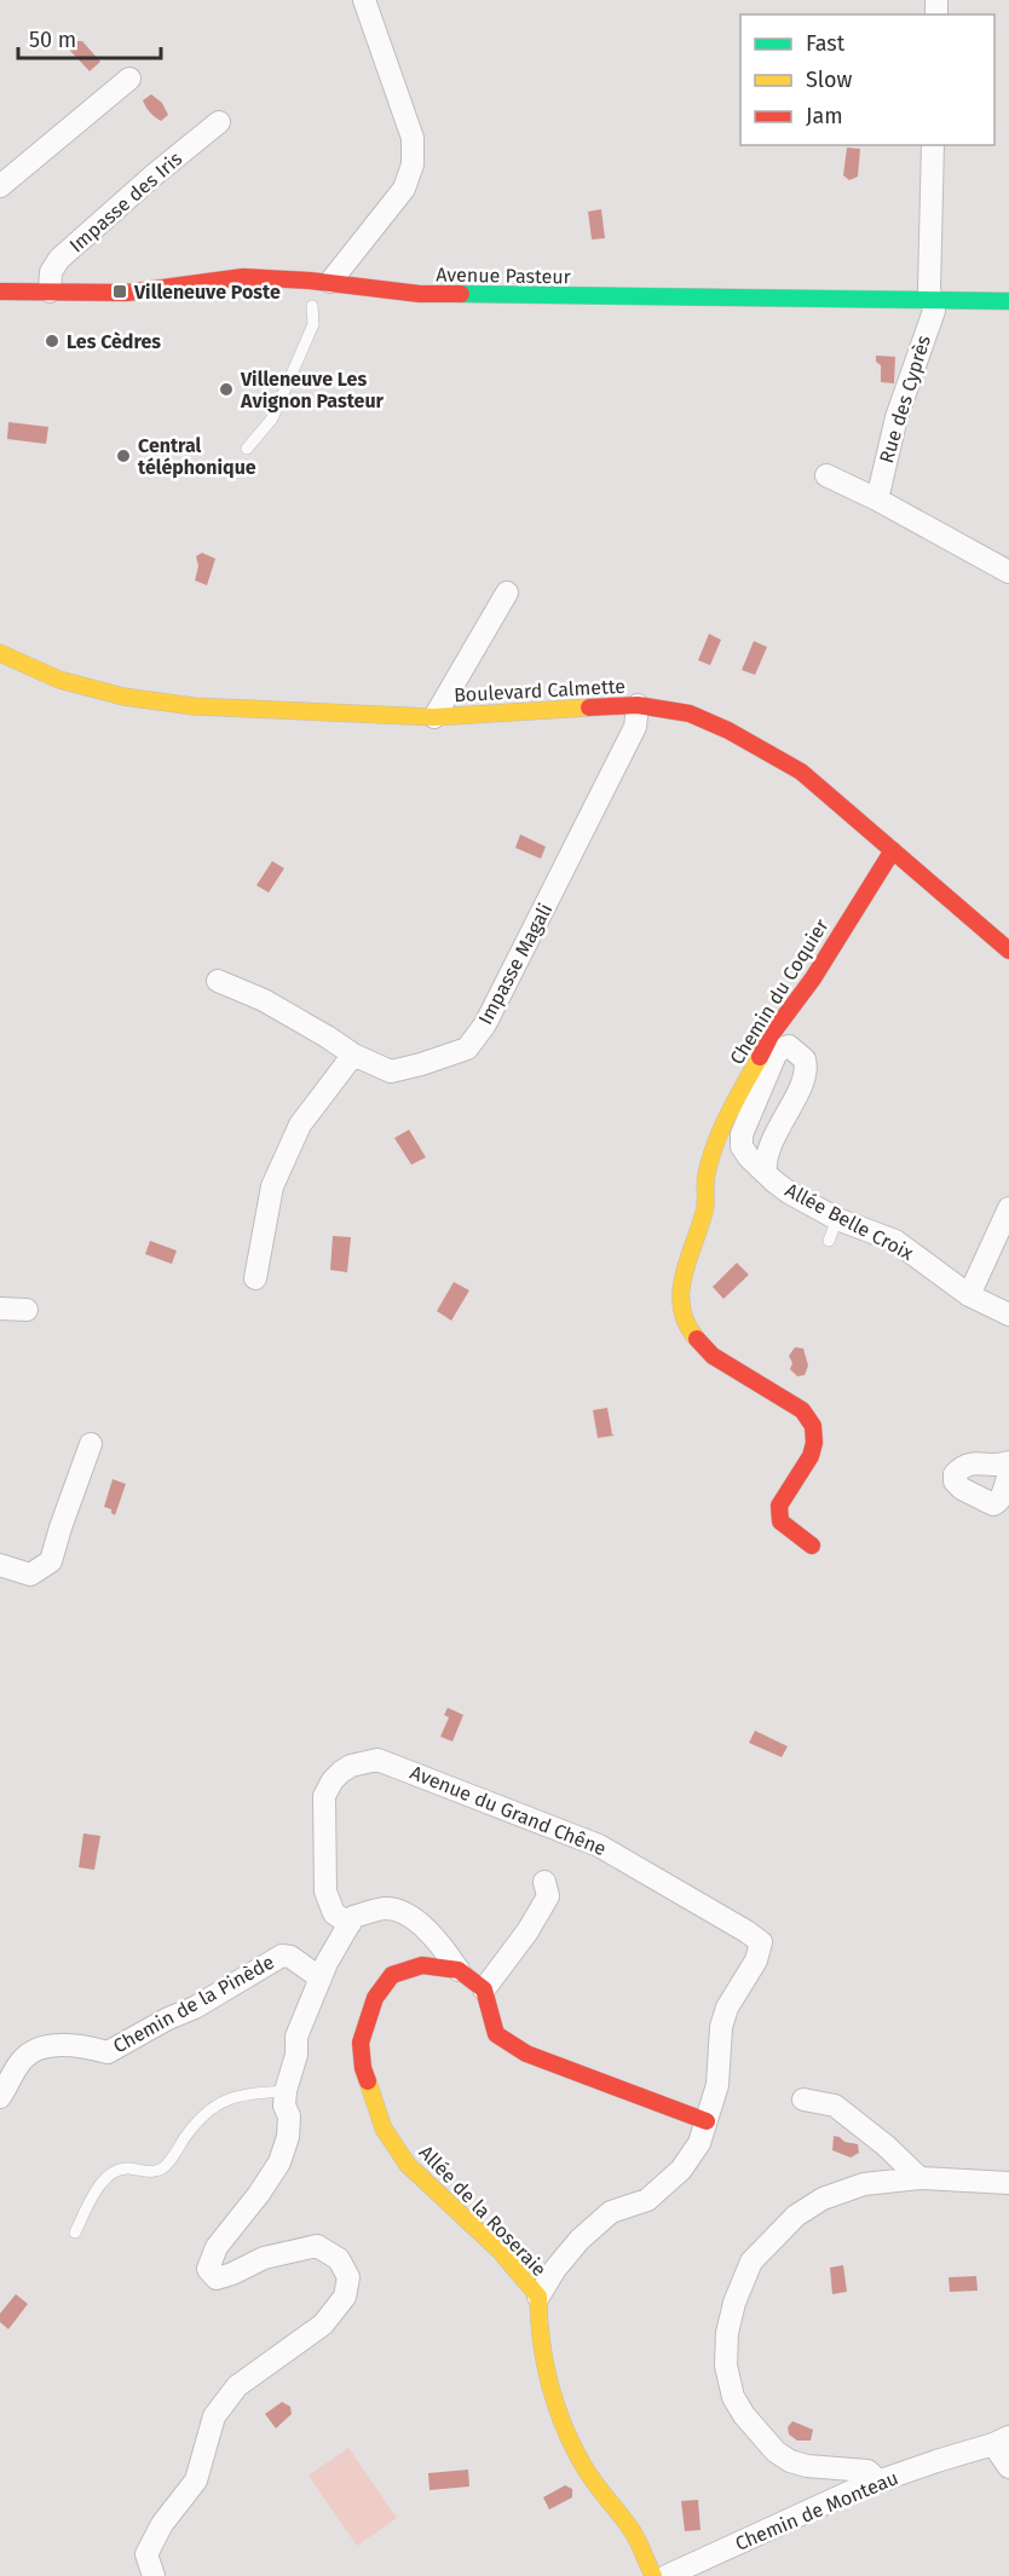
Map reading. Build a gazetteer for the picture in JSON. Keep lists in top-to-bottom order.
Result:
{
  "streets": {
    "street": [
      "Impasse des Iris",
      "Avenue Pasteur",
      "Rue des Cyprès",
      "Boulevard Calmette",
      "Impasse Magali",
      "Chemin du Coquier",
      "Allée Belle Croix",
      "Avenue du Grand Chêne",
      "Chemin de la Pinède",
      "Allée de la Roseraie",
      "Chemin de Monteau"
    ]
  },
  "crossings": [
    ["Impasse des Iris", "Avenue Pasteur"],
    ["Avenue Pasteur", "Rue des Cyprès"],
    ["Boulevard Calmette", "Impasse Magali"],
    ["Boulevard Calmette", "Chemin du Coquier"]
  ],
  "places": {
    "transit": ["Villeneuve Poste"],
    "other": ["Les Cèdres", "Villeneuve Les Avignon Pasteur", "Central téléphonique"]
  },
  "legend": ["Fast", "Slow", "Jam"],
  "scale_bar": "50 m"
}
